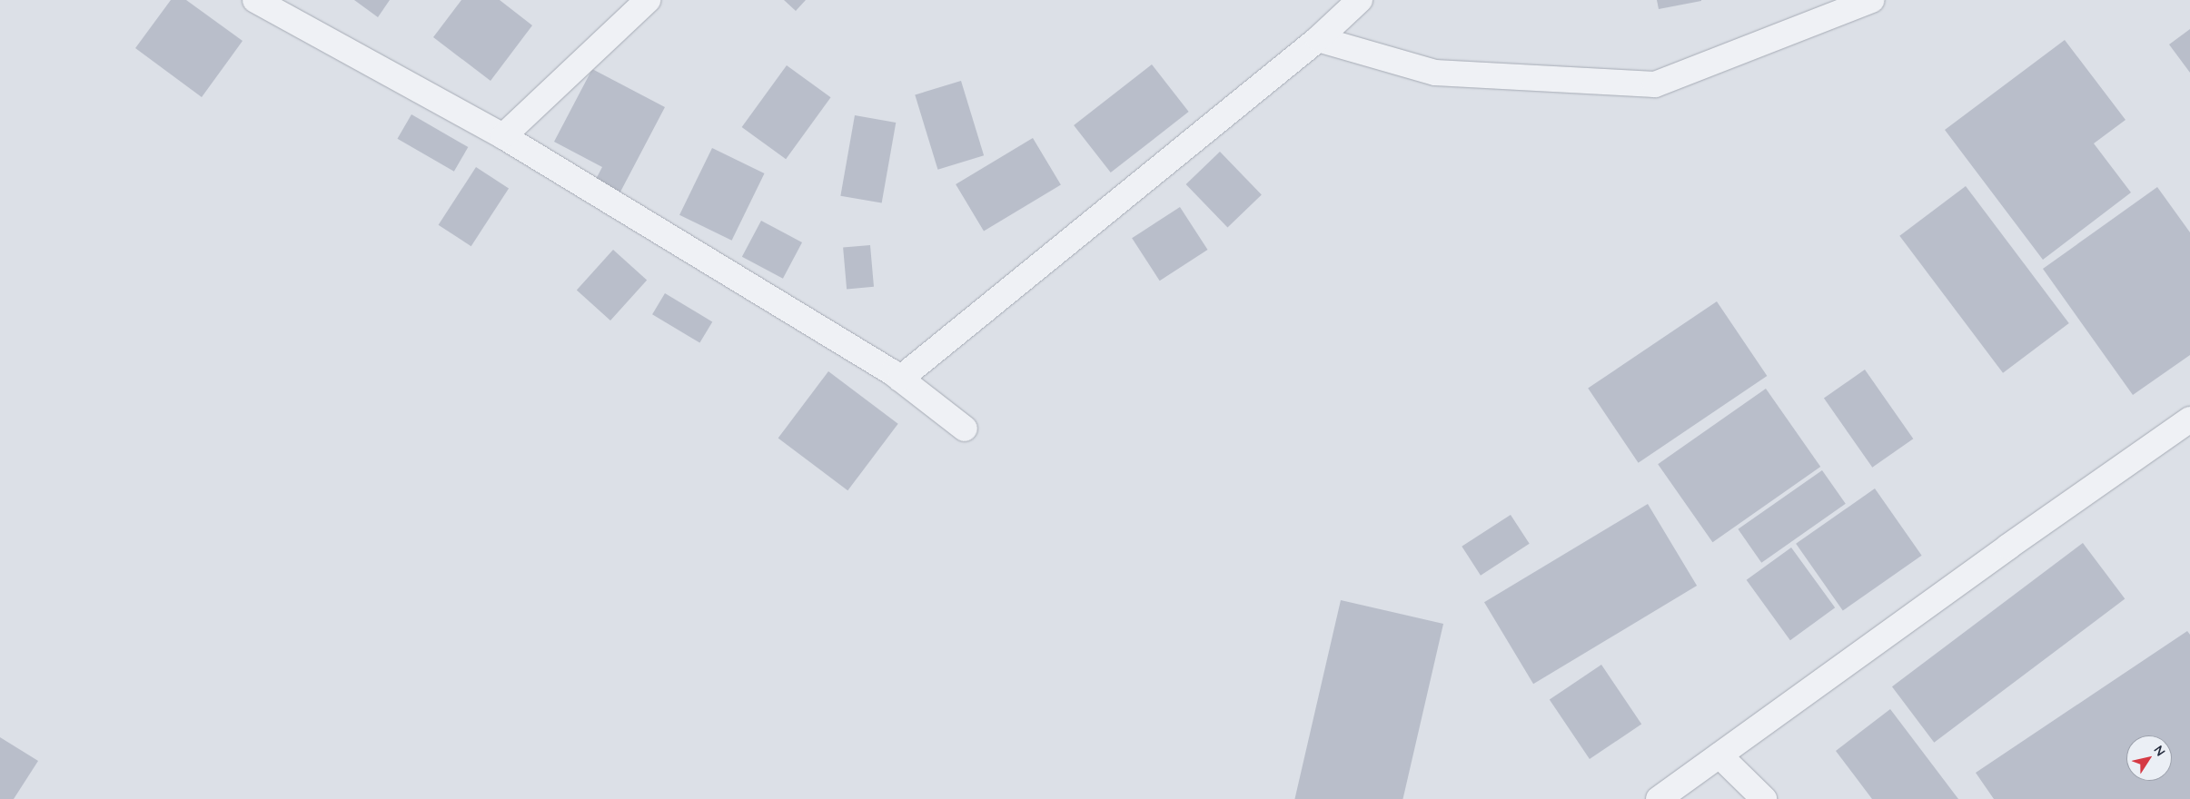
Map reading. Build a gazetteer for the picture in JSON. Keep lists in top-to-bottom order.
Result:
{
  "north": "top right"
}
